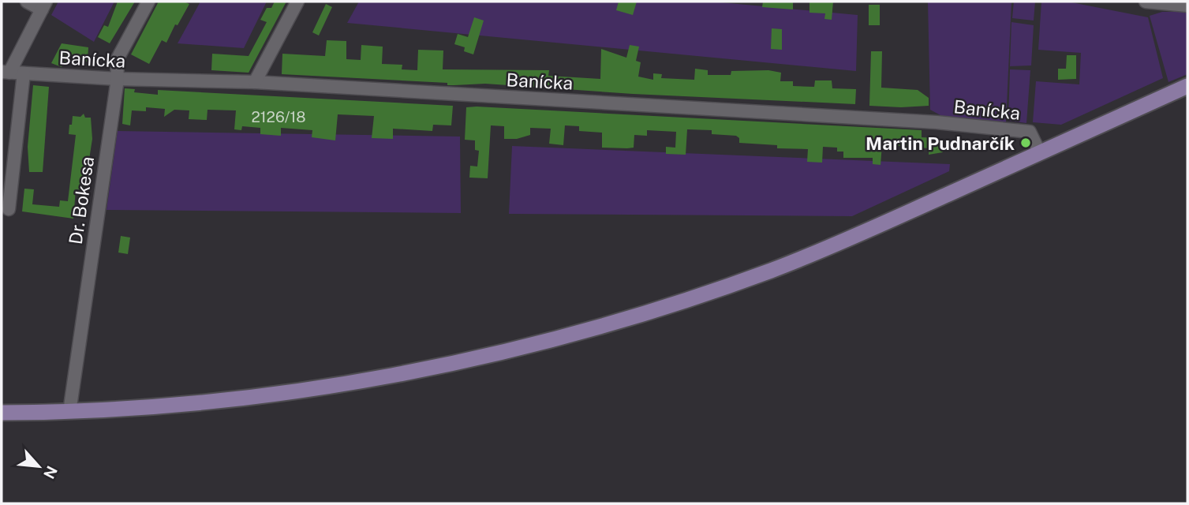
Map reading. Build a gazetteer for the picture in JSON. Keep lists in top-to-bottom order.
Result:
{
  "streets": {
    "street": ["Banícka", "Dr. Bokesa"]
  },
  "crossings": [
    ["Banícka", "Dr. Bokesa"]
  ],
  "places": ["Martin Pudnarčík"],
  "house_numbers": ["2126/18"],
  "north": "bottom right"
}
